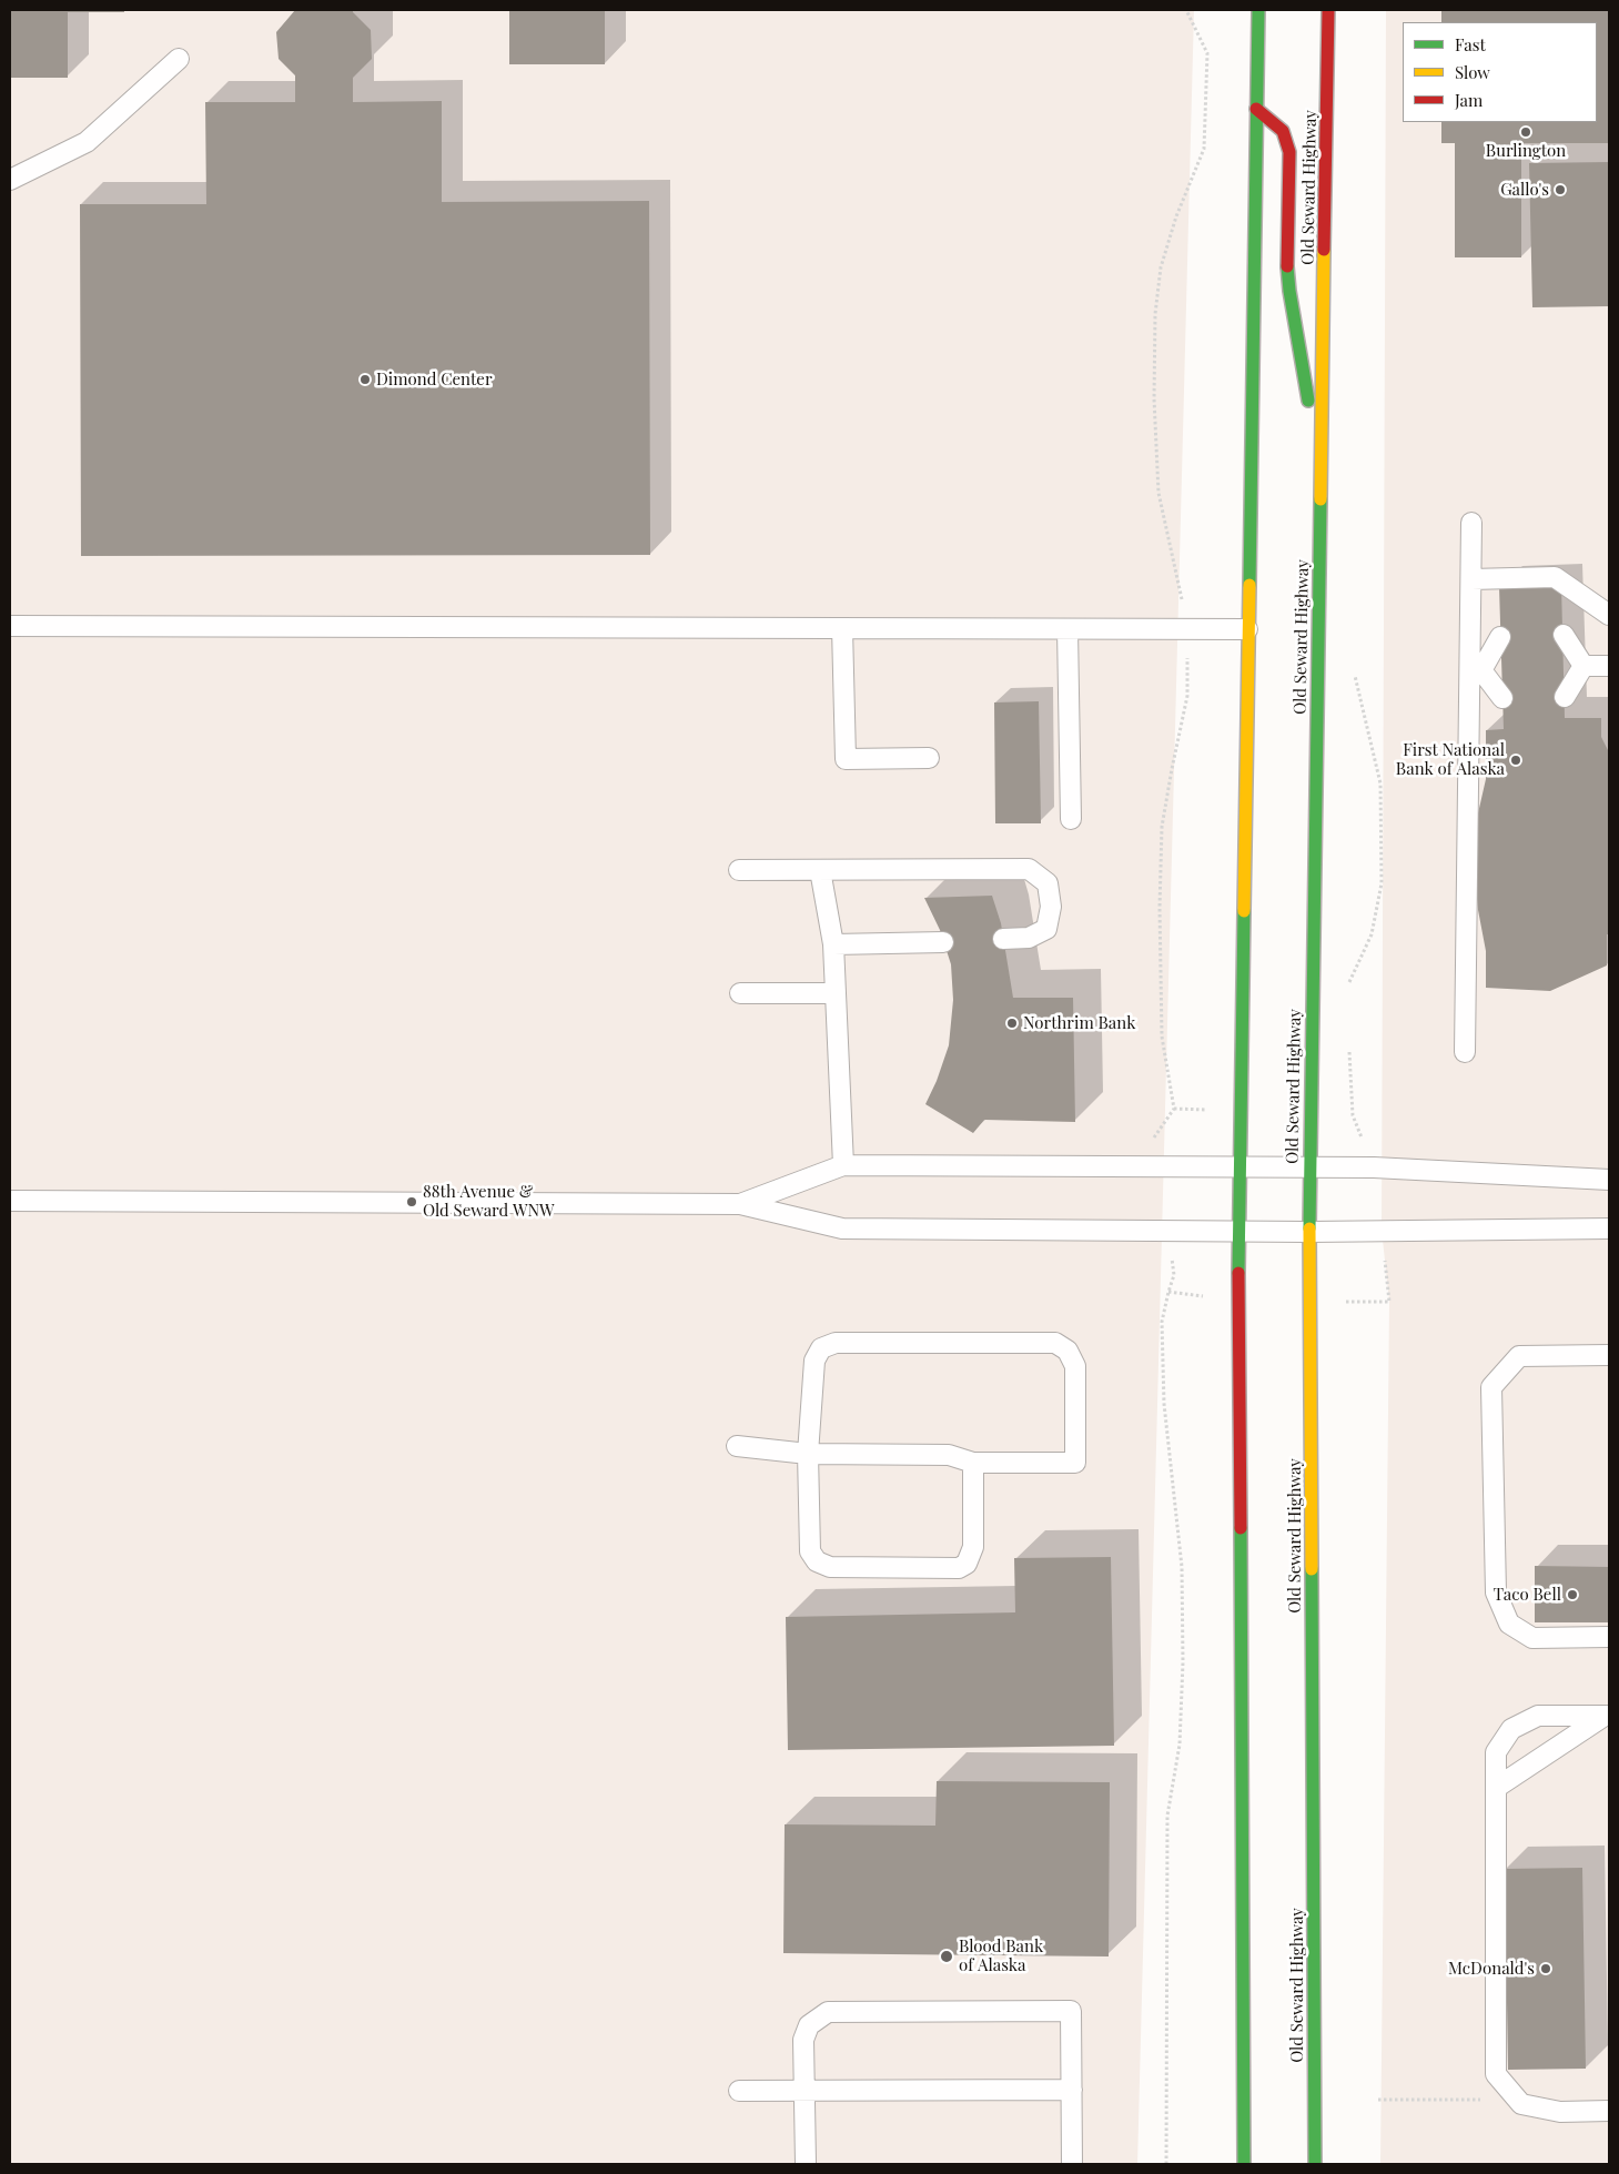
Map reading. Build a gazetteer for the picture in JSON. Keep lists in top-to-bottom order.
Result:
{
  "streets": {
    "main road": ["Old Seward Highway"]
  },
  "places": [
    "Burlington",
    "Gallo's",
    "Dimond Center",
    "First National Bank of Alaska",
    "Northrim Bank",
    "88th Avenue & Old Seward WNW",
    "Taco Bell",
    "Blood Bank of Alaska",
    "McDonald's"
  ],
  "legend": ["Fast", "Slow", "Jam"]
}
